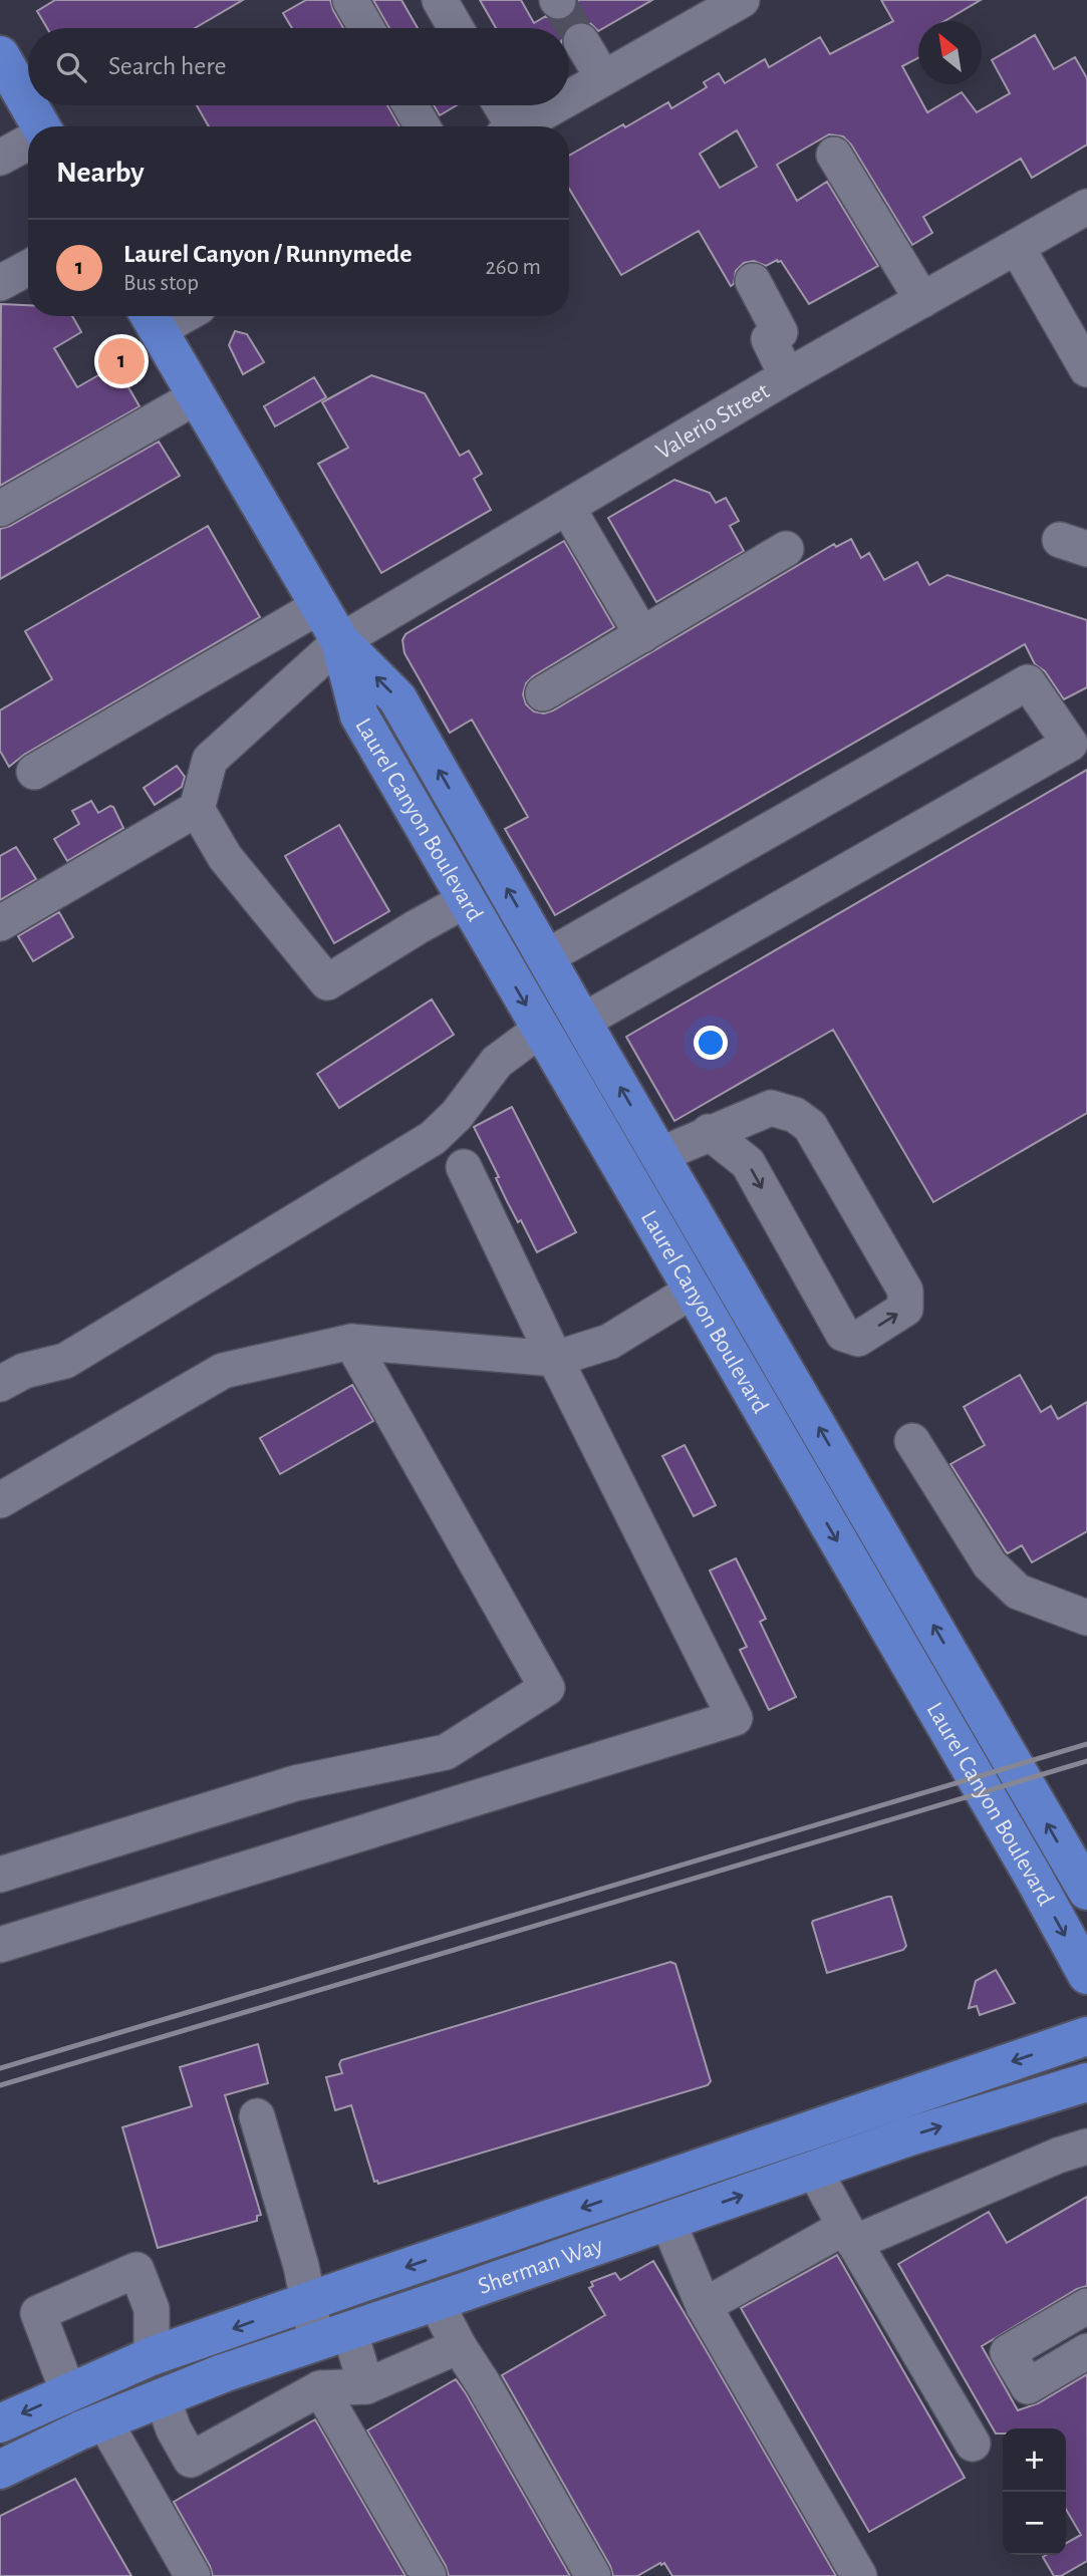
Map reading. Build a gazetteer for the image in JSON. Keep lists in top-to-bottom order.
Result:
{
  "streets": {
    "main road": ["Laurel Canyon Boulevard", "Sherman Way"],
    "street": ["Valerio Street"]
  },
  "crossings": [
    ["Valerio Street", "Laurel Canyon Boulevard"]
  ],
  "north": "top left",
  "page": {
    "search": "Search here",
    "heading": "Nearby",
    "list": [
      {
        "mark": "1",
        "name": "Laurel Canyon / Runnymede",
        "note": "Bus stop",
        "value": "260 m"
      }
    ],
    "pins": "1",
    "map_buttons": ["+", "−"]
  }
}
